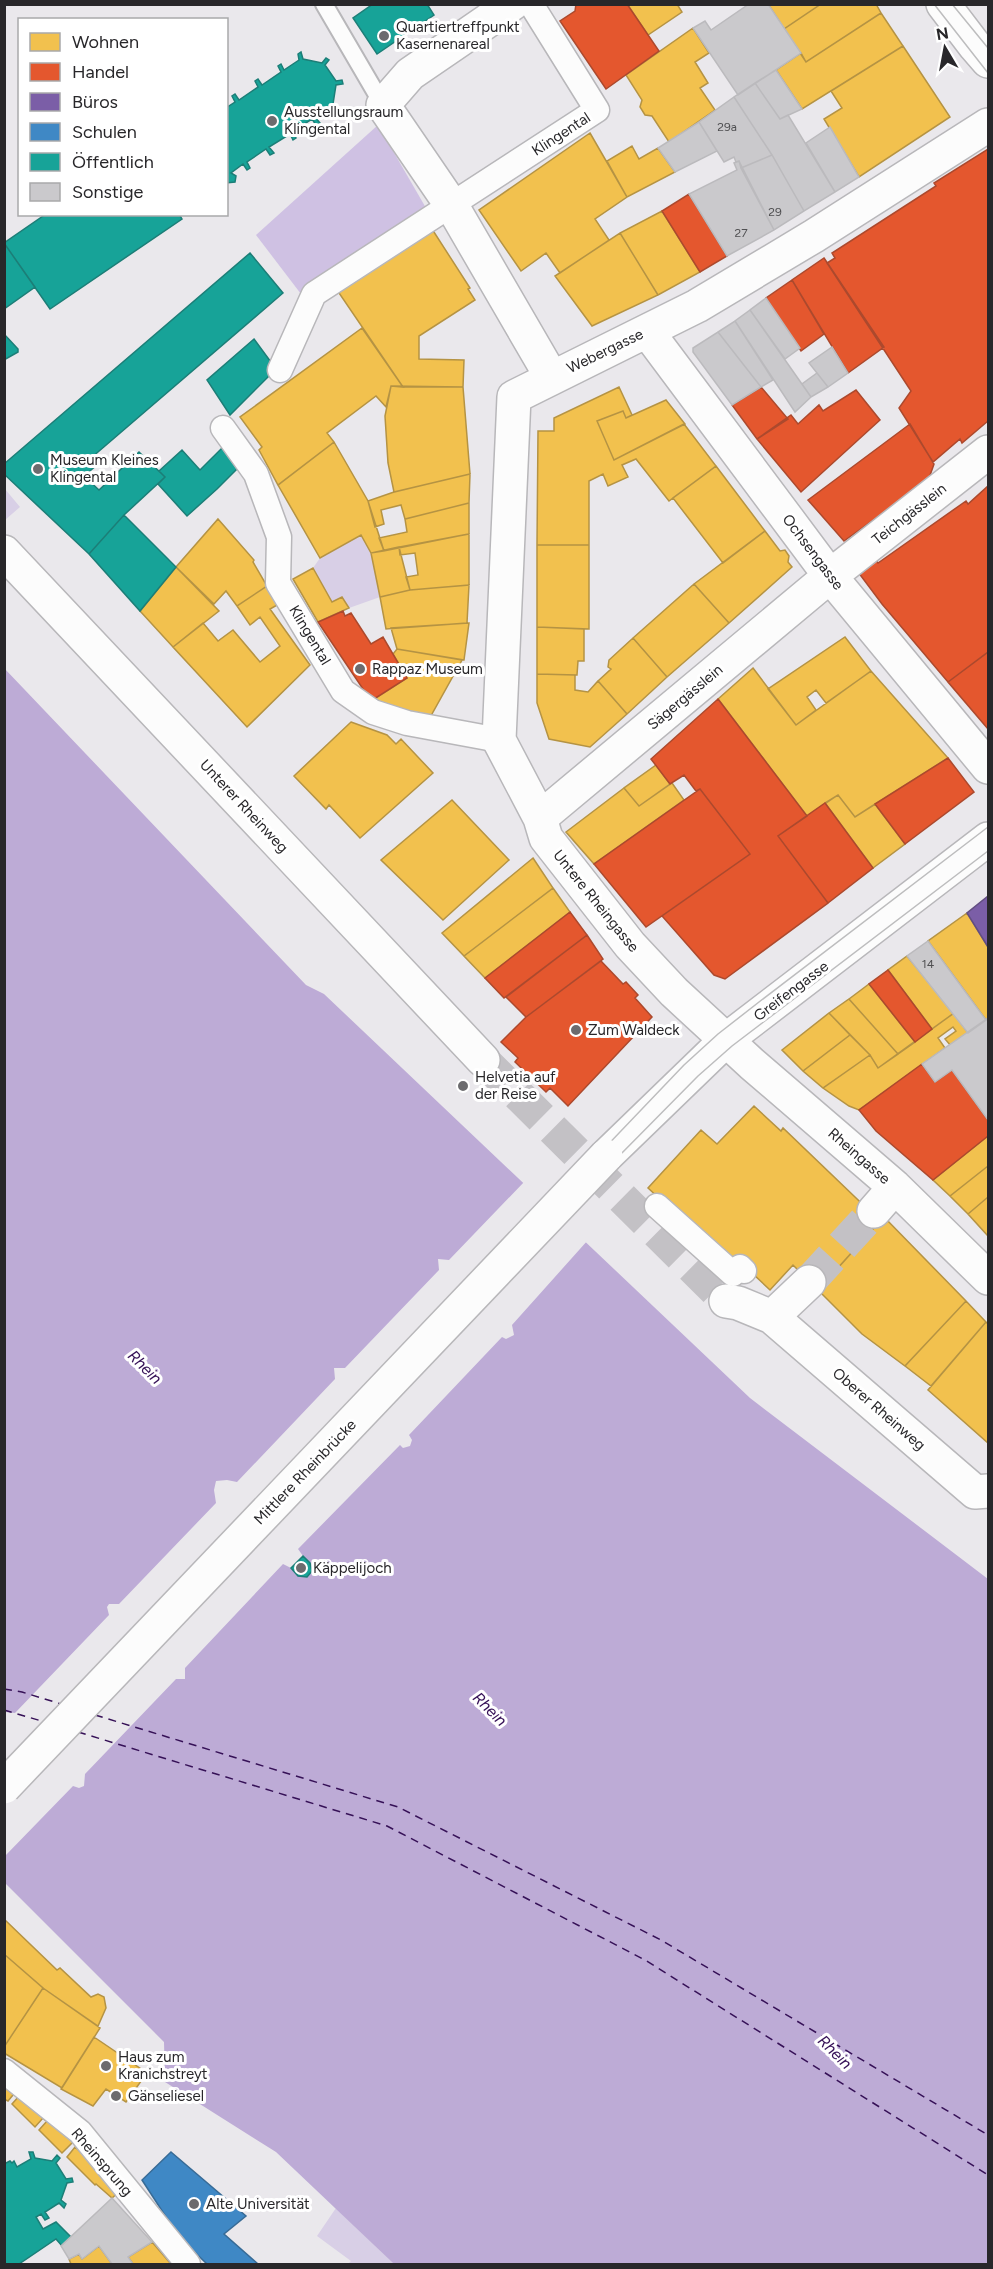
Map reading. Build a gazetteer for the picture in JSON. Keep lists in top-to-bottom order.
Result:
{
  "streets": {
    "street": [
      "Klingental",
      "Webergasse",
      "Teichgässlein",
      "Ochsengasse",
      "Sägergässlein",
      "Unterer Rheinweg",
      "Untere Rheingasse",
      "Greifengasse",
      "Rheingasse",
      "Oberer Rheinweg",
      "Mittlere Rheinbrücke",
      "Rheinsprung"
    ]
  },
  "crossings": [
    ["Klingental", "Webergasse"],
    ["Klingental", "Untere Rheingasse"],
    ["Webergasse", "Ochsengasse"],
    ["Webergasse", "Untere Rheingasse"],
    ["Teichgässlein", "Ochsengasse"],
    ["Teichgässlein", "Sägergässlein"],
    ["Ochsengasse", "Sägergässlein"],
    ["Sägergässlein", "Untere Rheingasse"],
    ["Untere Rheingasse", "Greifengasse"],
    ["Untere Rheingasse", "Rheingasse"],
    ["Greifengasse", "Rheingasse"],
    ["Greifengasse", "Mittlere Rheinbrücke"]
  ],
  "water": ["Rhein"],
  "places": [
    "Quartiertreffpunkt Kasernenareal",
    "Ausstellungsraum Klingental",
    "Museum Kleines Klingental",
    "Rappaz Museum",
    "Zum Waldeck",
    "Helvetia auf der Reise",
    "Käppelijoch",
    "Haus zum Kranichstreyt",
    "Gänseliesel",
    "Alte Universität"
  ],
  "house_numbers": [
    "29a",
    "29",
    "27",
    "14"
  ],
  "legend": [
    "Wohnen",
    "Handel",
    "Büros",
    "Schulen",
    "Öffentlich",
    "Sonstige"
  ],
  "north": "top"
}
